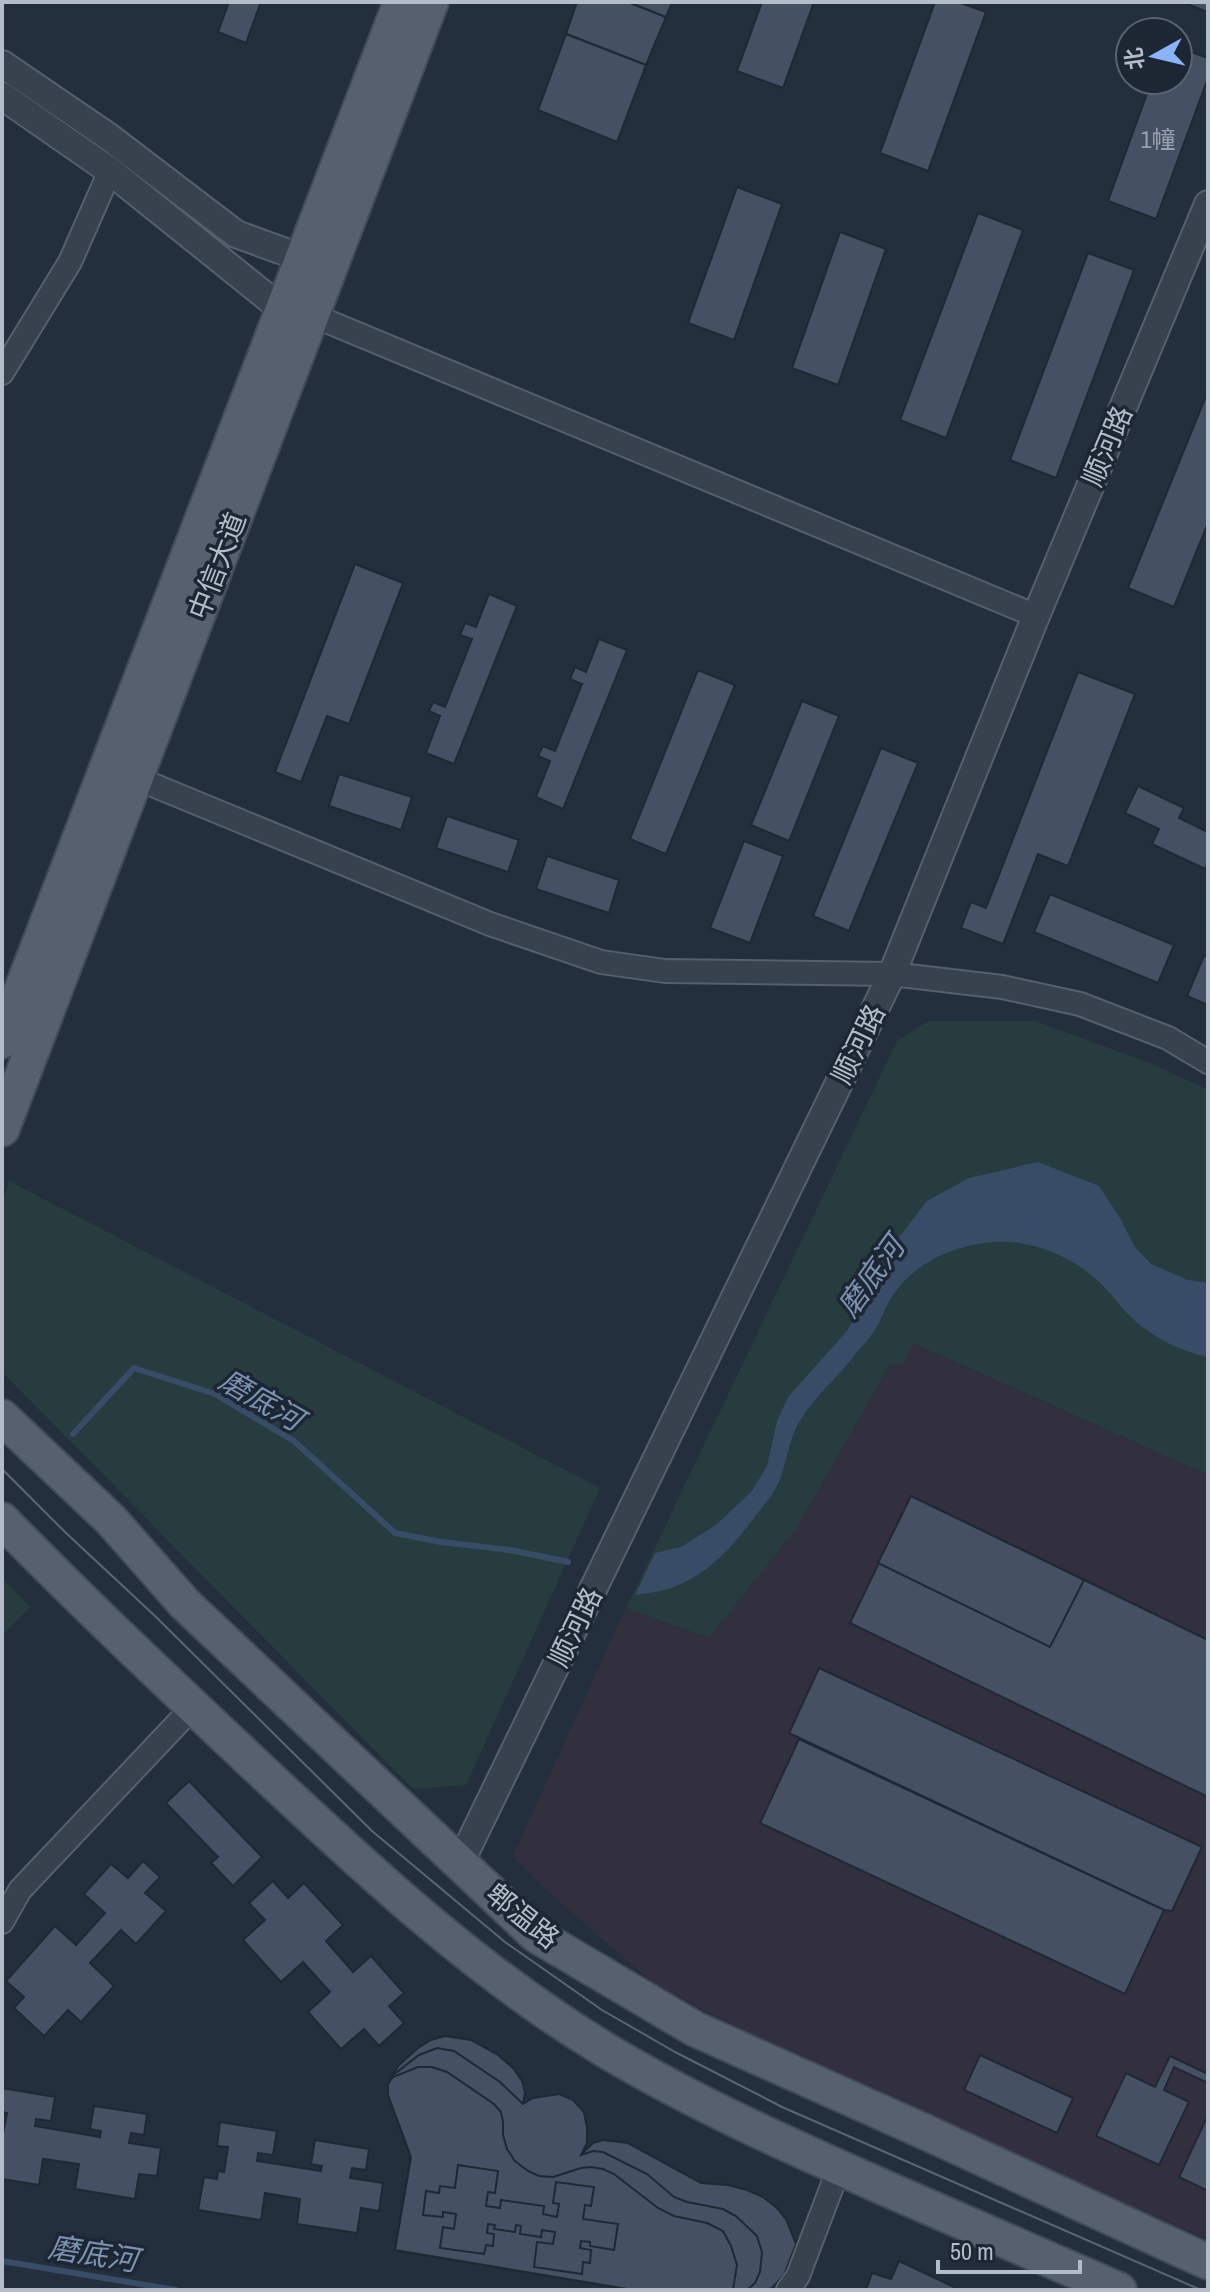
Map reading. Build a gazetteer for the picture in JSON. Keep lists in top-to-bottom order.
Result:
{
  "streets": {
    "main road": ["中信大道", "郫温路"],
    "street": ["顺河路"]
  },
  "crossings": [
    ["顺河路", "郫温路"]
  ],
  "water": ["磨底河"],
  "house_numbers": ["1幢"],
  "scale_bar": "50 m",
  "north": "left"
}
